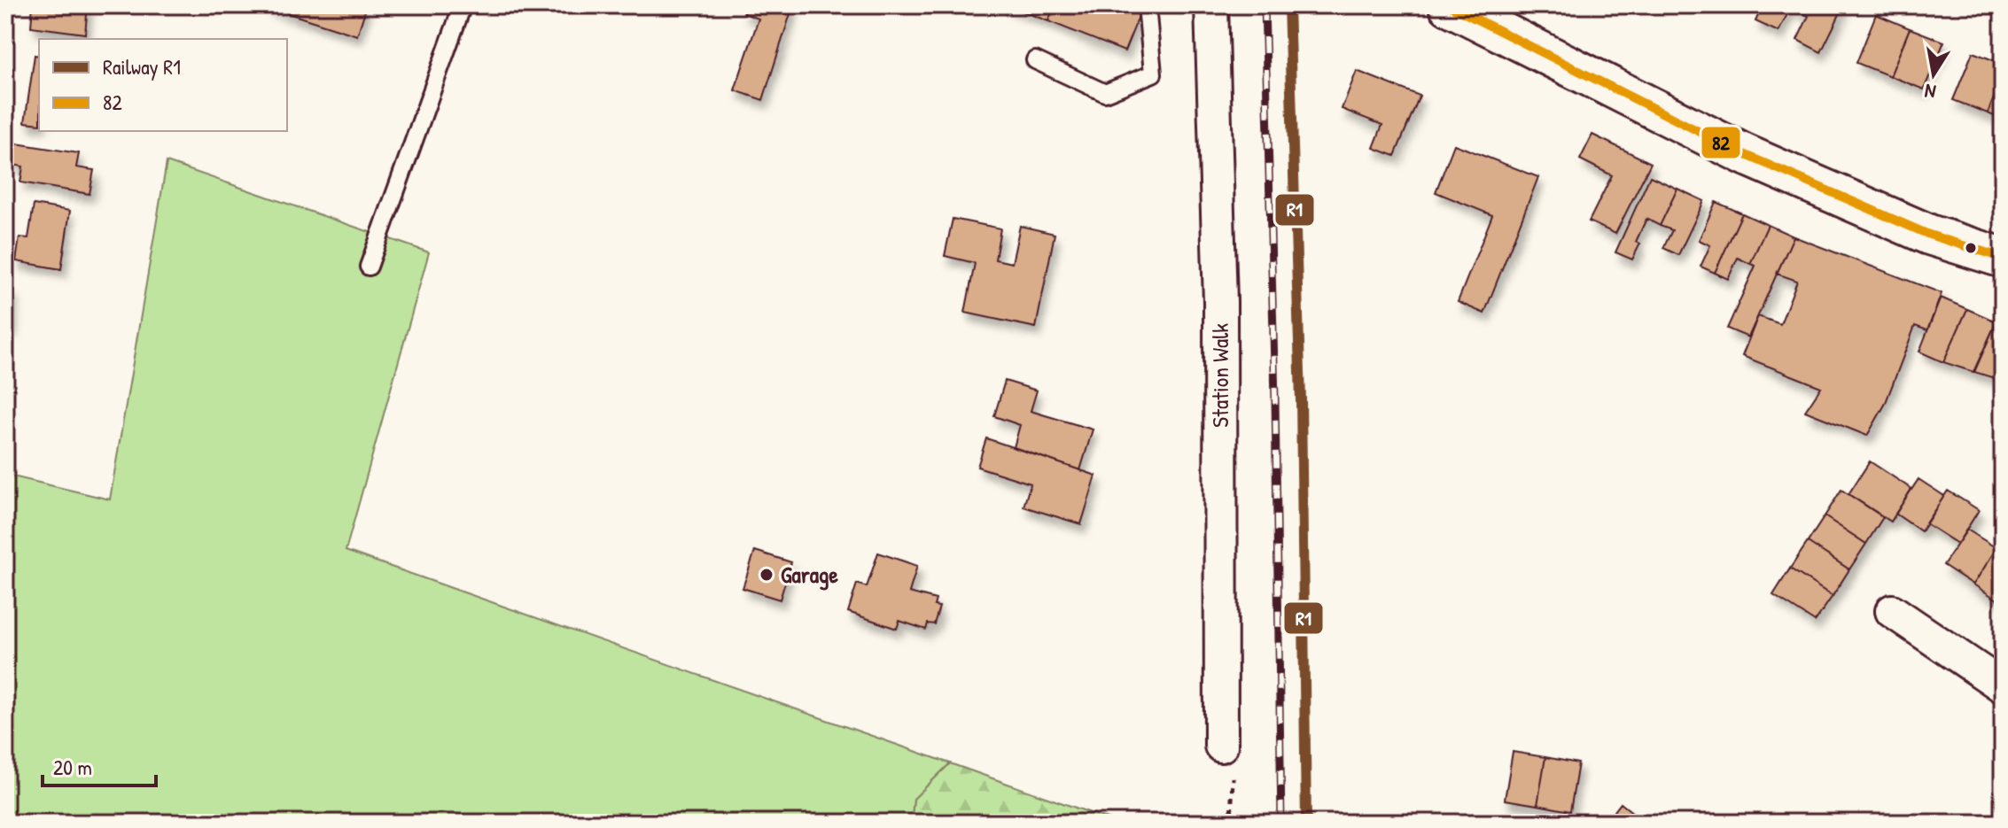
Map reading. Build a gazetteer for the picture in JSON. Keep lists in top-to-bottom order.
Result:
{
  "streets": {
    "street": ["Station Walk"]
  },
  "places": ["Garage"],
  "lines": ["rail line R1", "transit line 82"],
  "legend": ["Railway R1", "82"],
  "scale_bar": "20 m",
  "north": "bottom"
}
